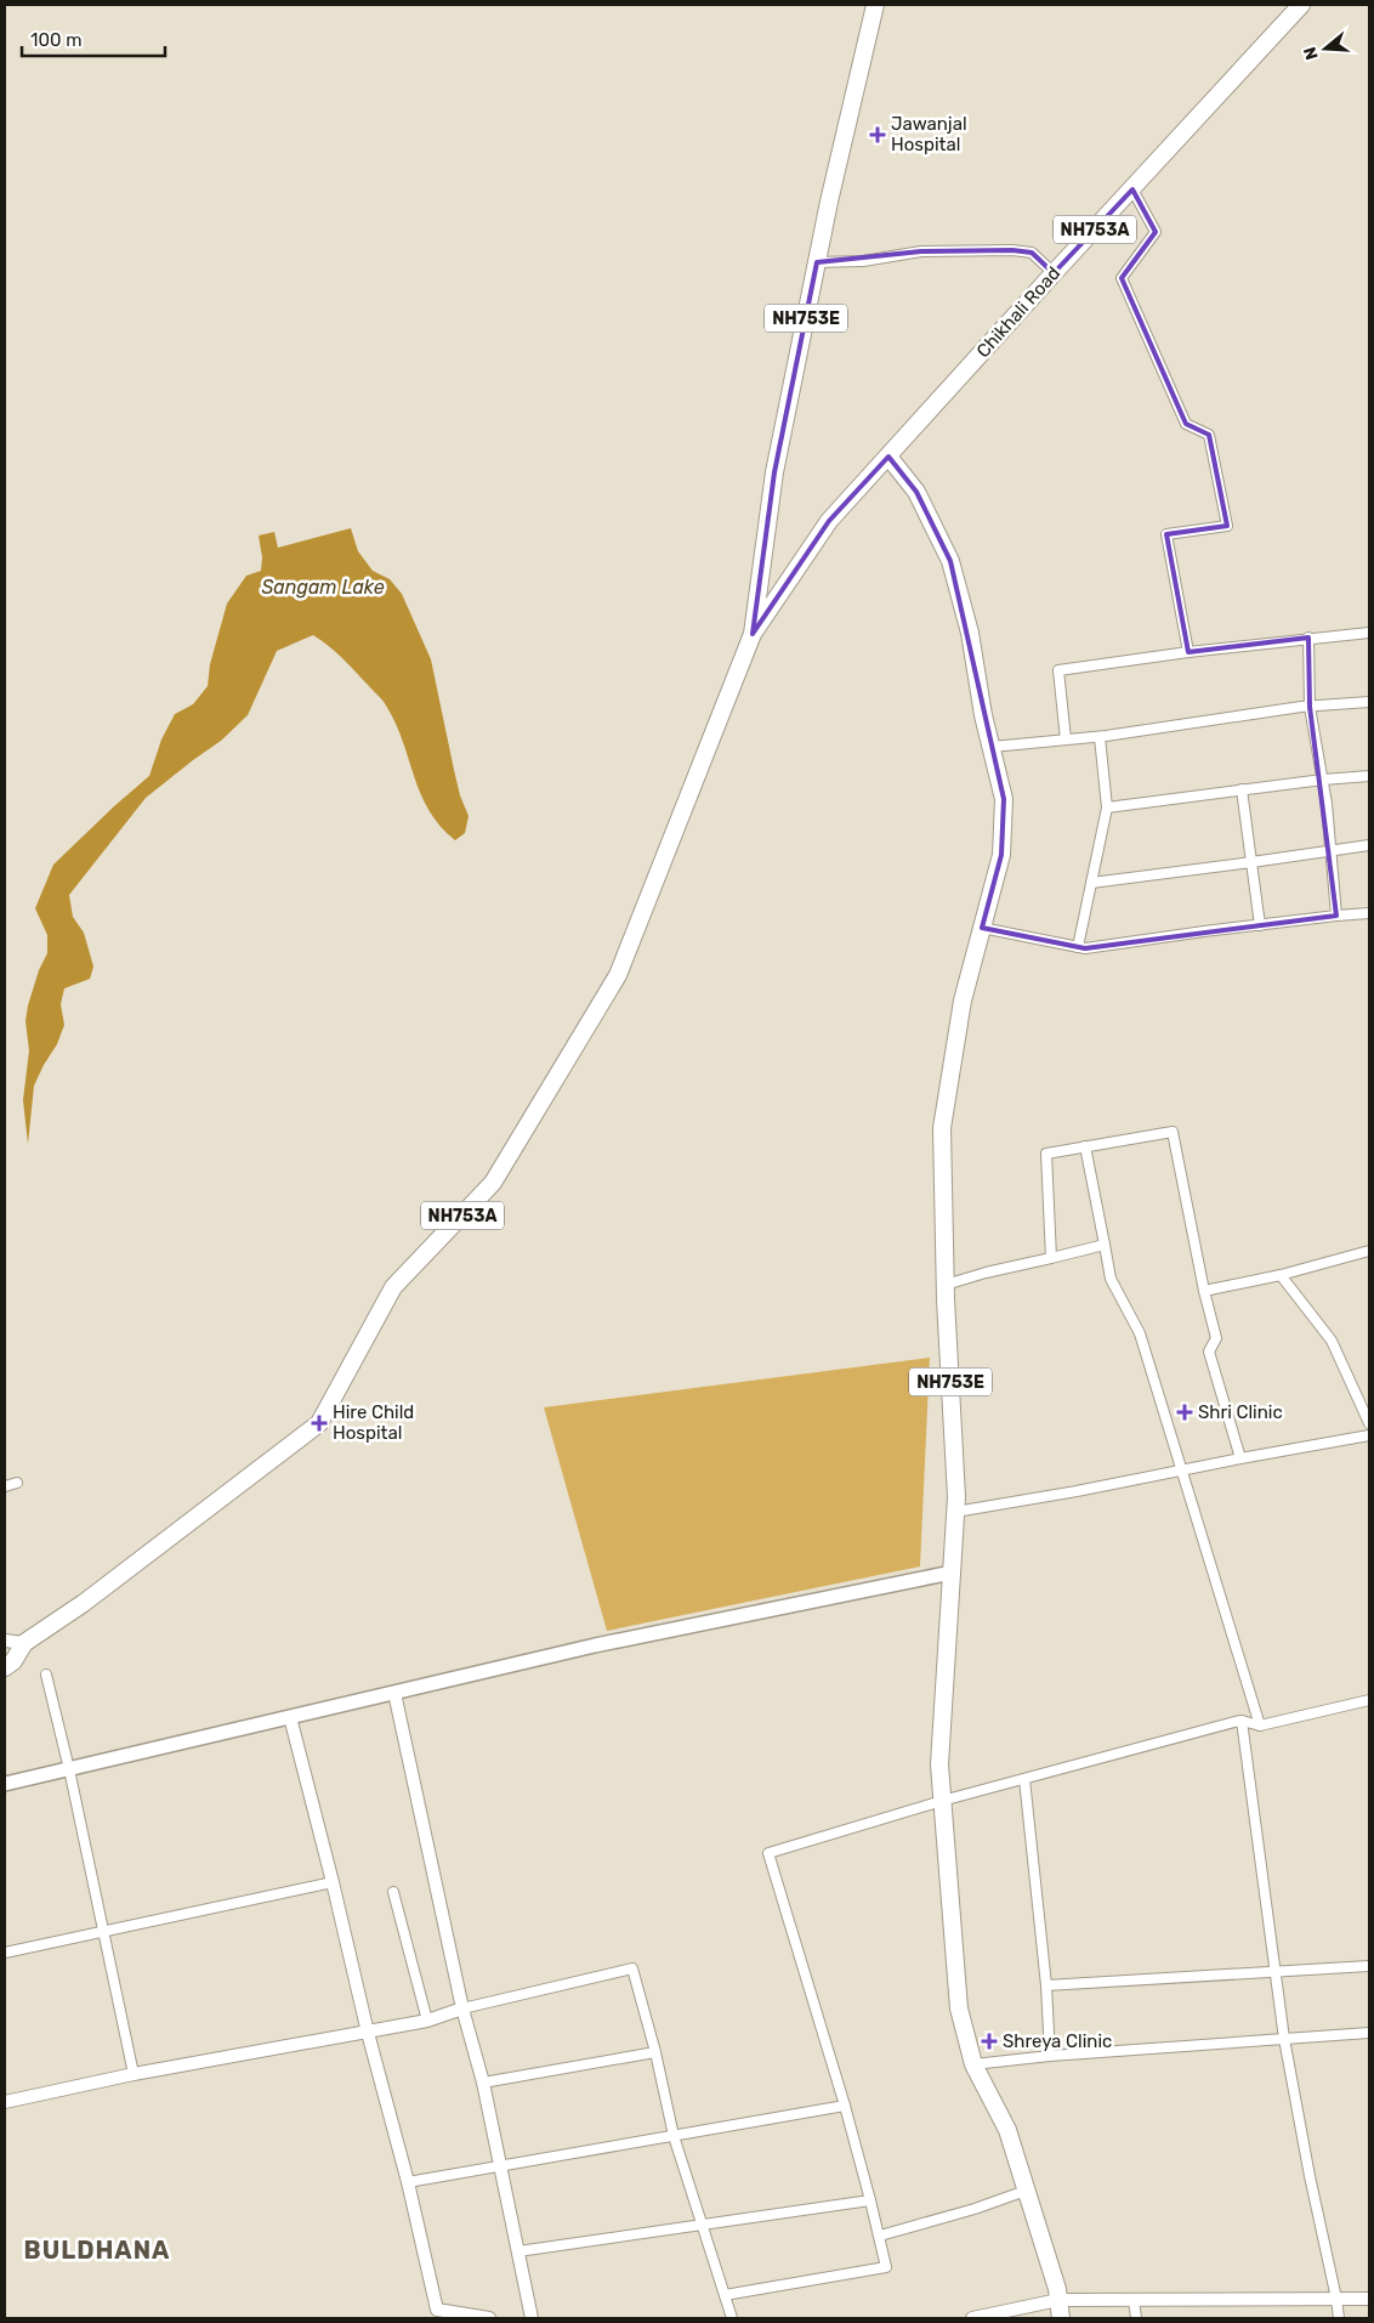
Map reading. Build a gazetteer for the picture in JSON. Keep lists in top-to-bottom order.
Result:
{
  "streets": {
    "highway": ["NH753A", "Chikhali Road", "NH753E"]
  },
  "crossings": [
    ["NH753A", "Chikhali Road"],
    ["NH753A", "NH753E"],
    ["Chikhali Road", "NH753E"]
  ],
  "districts": ["BULDHANA"],
  "water": ["Sangam Lake"],
  "places": {
    "health": [
      "Jawanjal Hospital",
      "Shri Clinic",
      "Hire Child Hospital",
      "Shreya Clinic"
    ]
  },
  "scale_bar": "100 m",
  "north": "left"
}
